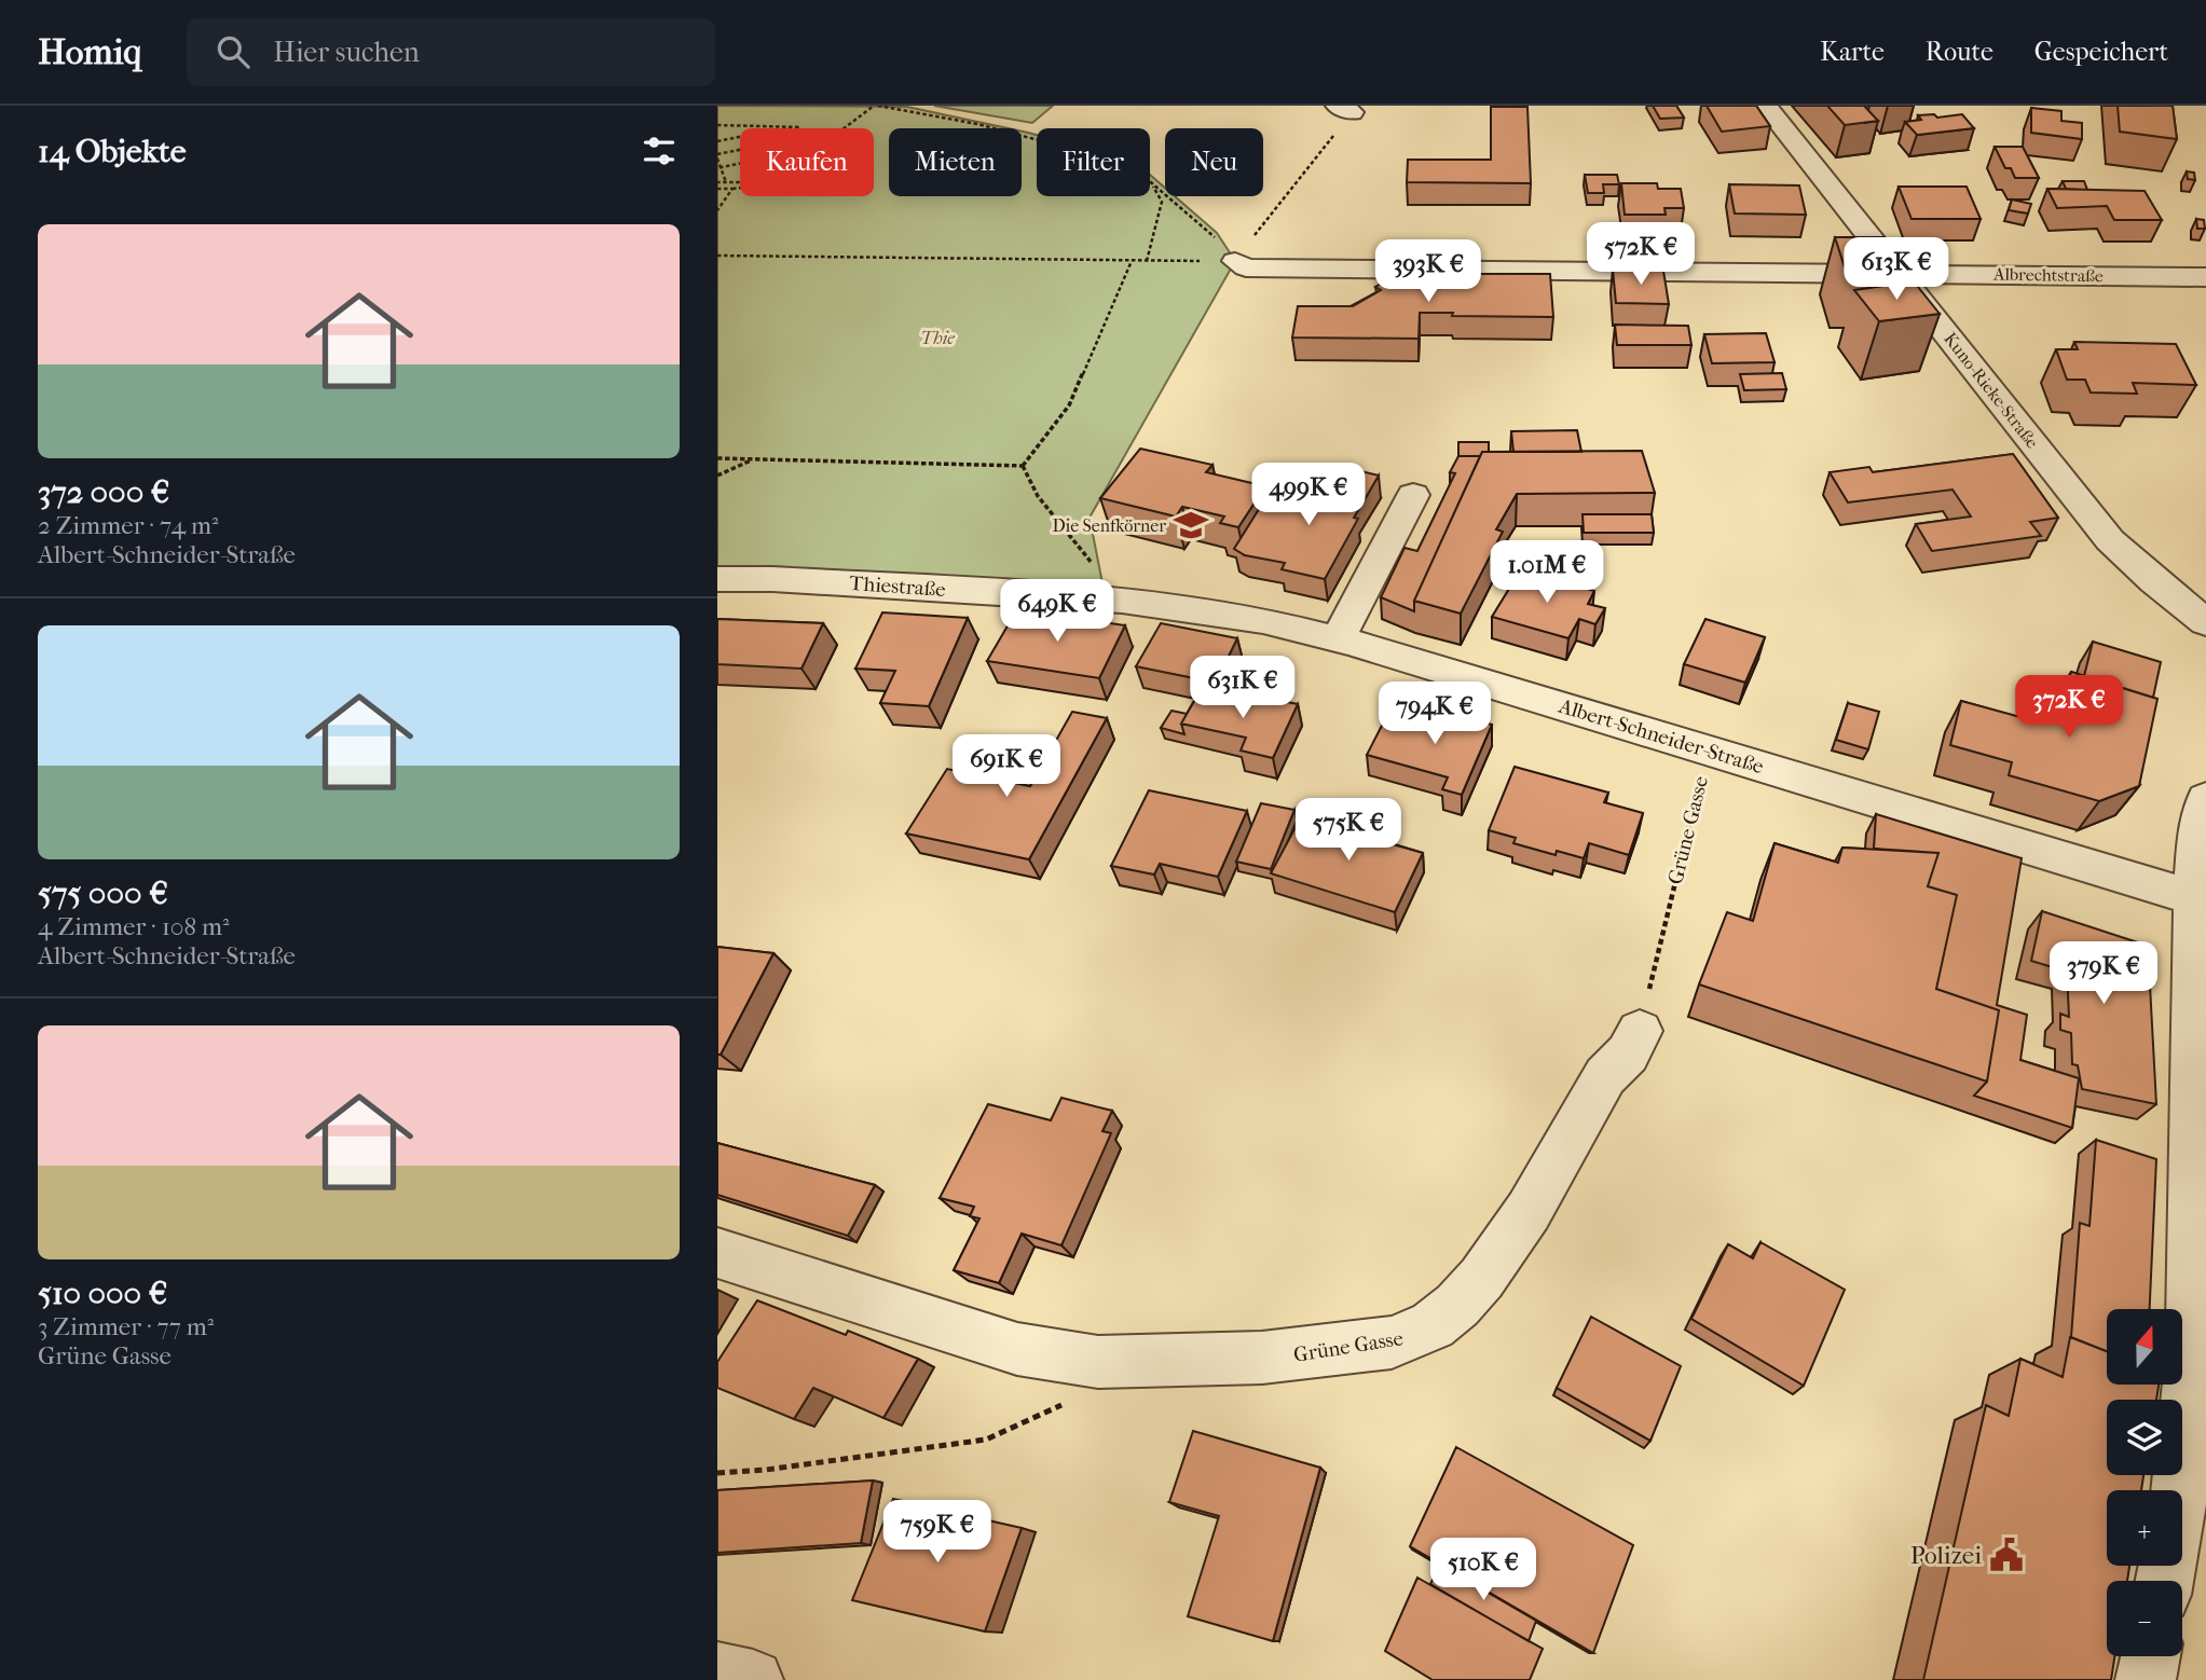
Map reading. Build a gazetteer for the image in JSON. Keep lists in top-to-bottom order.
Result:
{
  "streets": {
    "street": [
      "Albrechtstraße",
      "Kuno-Rieke-Straße",
      "Thiestraße",
      "Albert-Schneider-Straße",
      "Grüne Gasse"
    ]
  },
  "crossings": [
    ["Albrechtstraße", "Kuno-Rieke-Straße"],
    ["Thiestraße", "Albert-Schneider-Straße"],
    ["Albert-Schneider-Straße", "Grüne Gasse"]
  ],
  "parks": ["Thie"],
  "places": {
    "school or university": ["Die Senfkörner"],
    "public building": ["Polizei"]
  },
  "north": "top",
  "page": {
    "header": "Homiq",
    "search": "Hier suchen",
    "nav": ["Karte", "Route", "Gespeichert"],
    "heading": "14 Objekte",
    "chip": [
      "Kaufen",
      "Mieten",
      "Filter",
      "Neu"
    ],
    "list": [
      {
        "name": "372 000 €",
        "note": "2 Zimmer · 74 m² · Albert-Schneider-Straße"
      },
      {
        "name": "575 000 €",
        "note": "4 Zimmer · 108 m² · Albert-Schneider-Straße"
      },
      {
        "name": "510 000 €",
        "note": "3 Zimmer · 77 m² · Grüne Gasse"
      }
    ],
    "price": [
      "572K €",
      "613K €",
      "393K €",
      "499K €",
      "1.01M €",
      "649K €",
      "631K €",
      "372K €",
      "794K €",
      "691K €",
      "575K €",
      "379K €",
      "759K €",
      "510K €"
    ],
    "map_buttons": ["+", "−"]
  }
}
